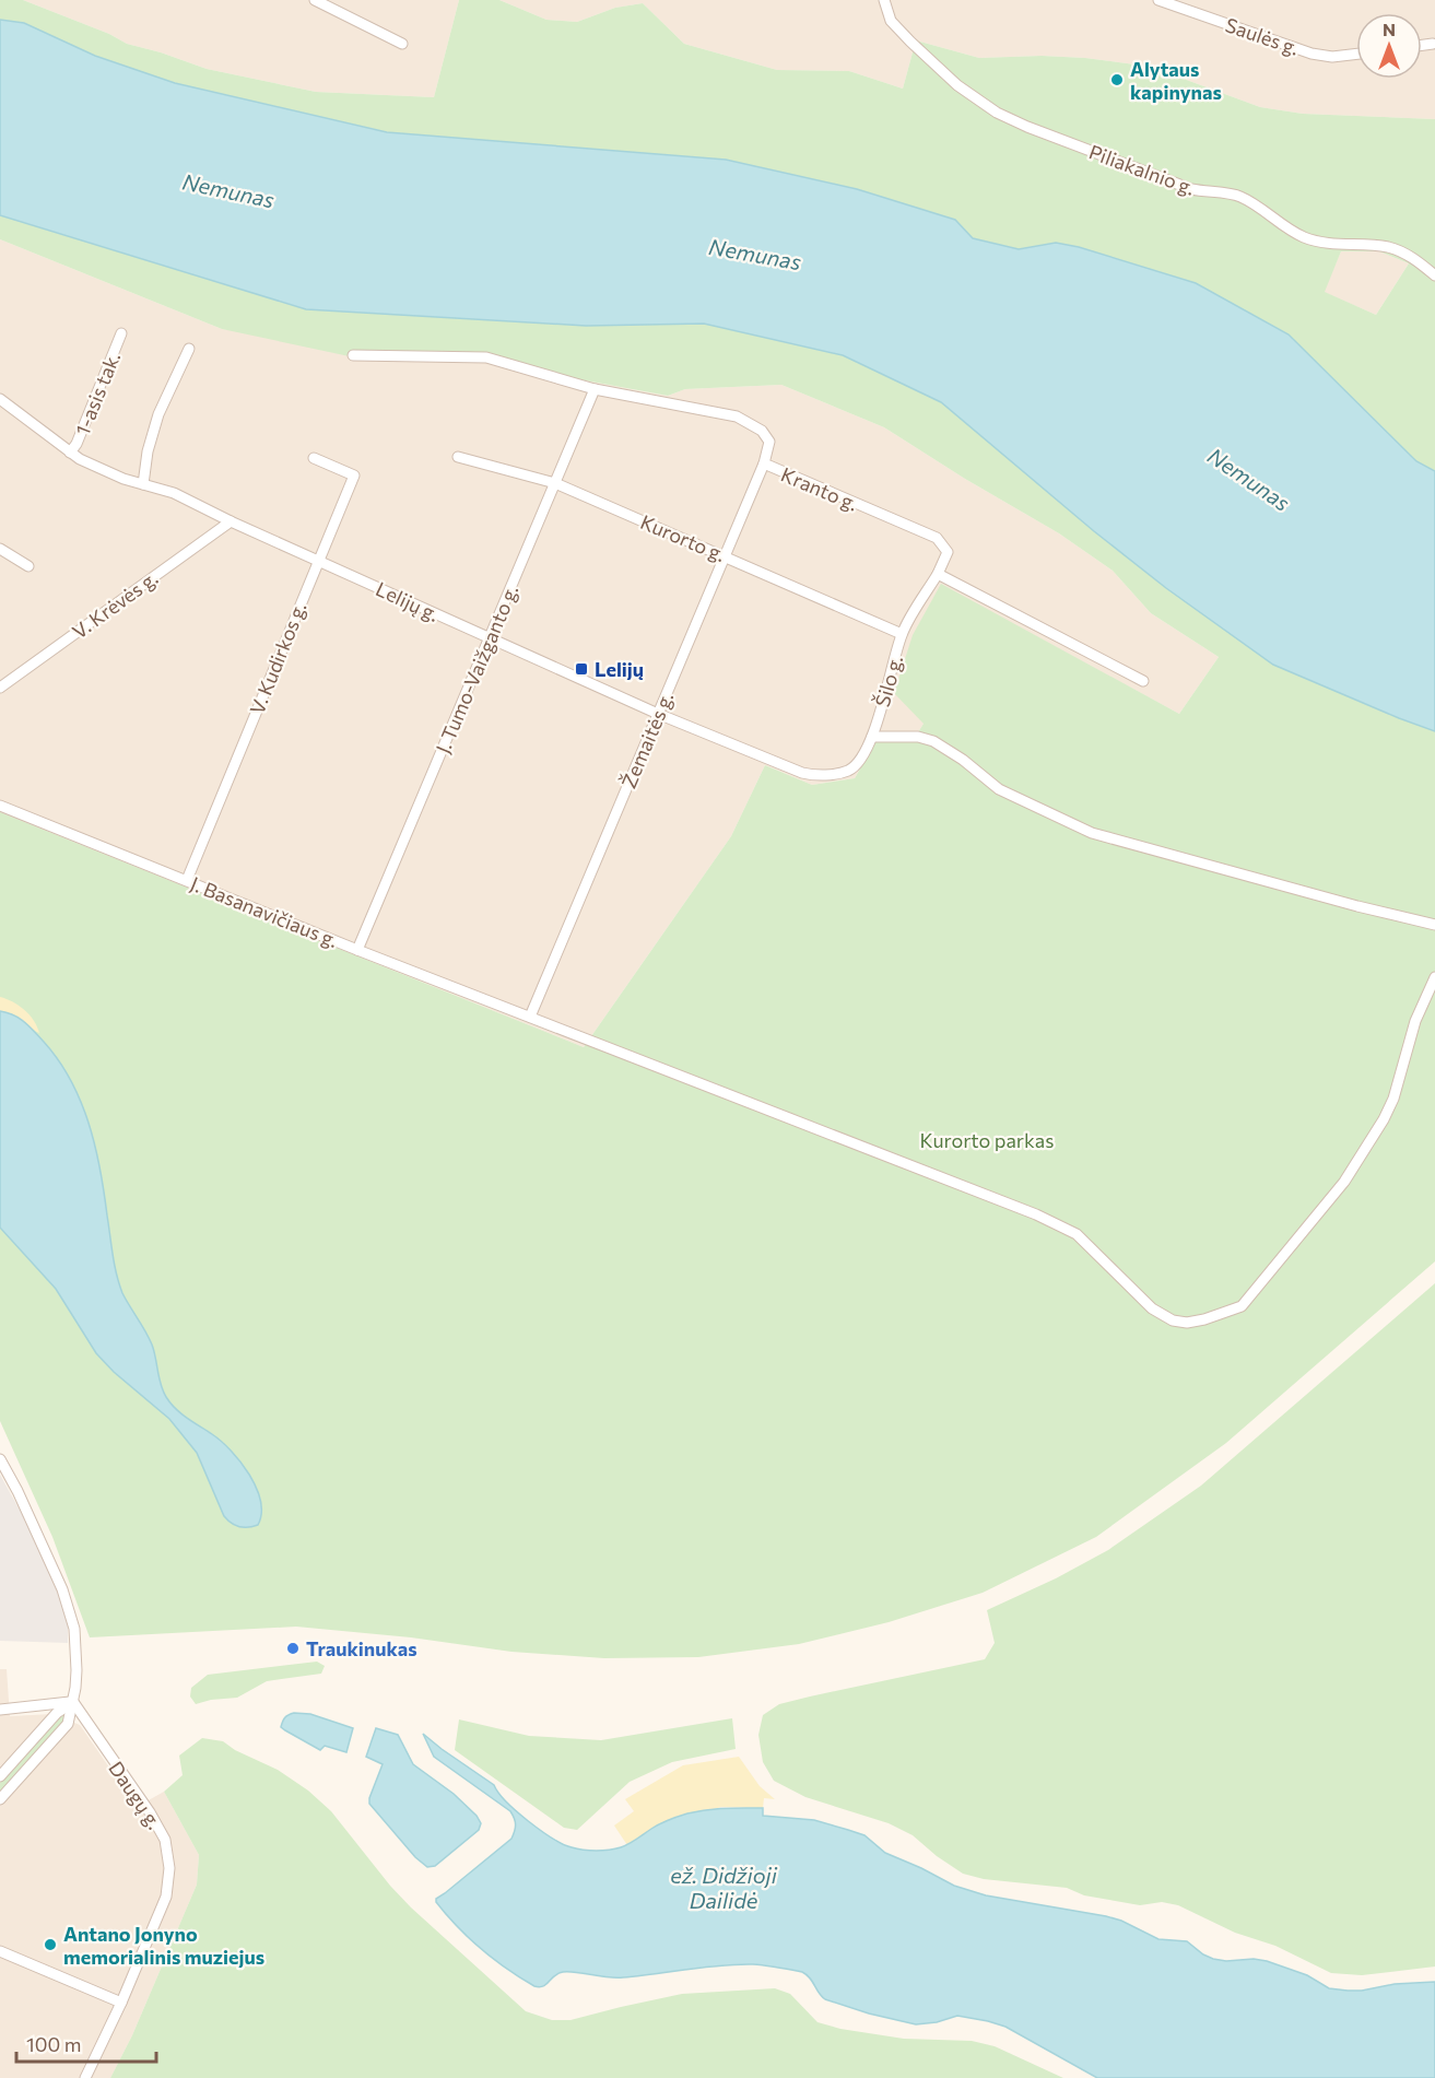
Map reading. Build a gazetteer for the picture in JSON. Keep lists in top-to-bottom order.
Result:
{
  "streets": {
    "street": [
      "Saulės g.",
      "Piliakalnio g.",
      "1-asis tak.",
      "Kranto g.",
      "Kurorto g.",
      "Lelijų g.",
      "V. Krėvės g.",
      "V. Kudirkos g.",
      "J. Tumo-Vaižganto g.",
      "Šilo g.",
      "Žemaitės g.",
      "J. Basanavičiaus g.",
      "Daugų g."
    ]
  },
  "crossings": [
    ["1-asis tak.", "Lelijų g."],
    ["Kranto g.", "J. Tumo-Vaižganto g."],
    ["Kranto g.", "Šilo g."],
    ["Kranto g.", "Žemaitės g."],
    ["Kurorto g.", "J. Tumo-Vaižganto g."],
    ["Kurorto g.", "Šilo g."],
    ["Kurorto g.", "Žemaitės g."],
    ["Lelijų g.", "V. Krėvės g."],
    ["Lelijų g.", "V. Kudirkos g."],
    ["Lelijų g.", "J. Tumo-Vaižganto g."],
    ["Lelijų g.", "Šilo g."],
    ["Lelijų g.", "Žemaitės g."],
    ["V. Kudirkos g.", "J. Basanavičiaus g."],
    ["J. Tumo-Vaižganto g.", "J. Basanavičiaus g."],
    ["Žemaitės g.", "J. Basanavičiaus g."]
  ],
  "water": ["Nemunas", "ež. Didžioji Dailidė"],
  "parks": ["Kurorto parkas"],
  "places": {
    "other": ["Alytaus kapinynas", "Traukinukas", "Antano Jonyno memorialinis muziejus"],
    "transit": ["Lelijų"]
  },
  "scale_bar": "100 m",
  "north": "top"
}
